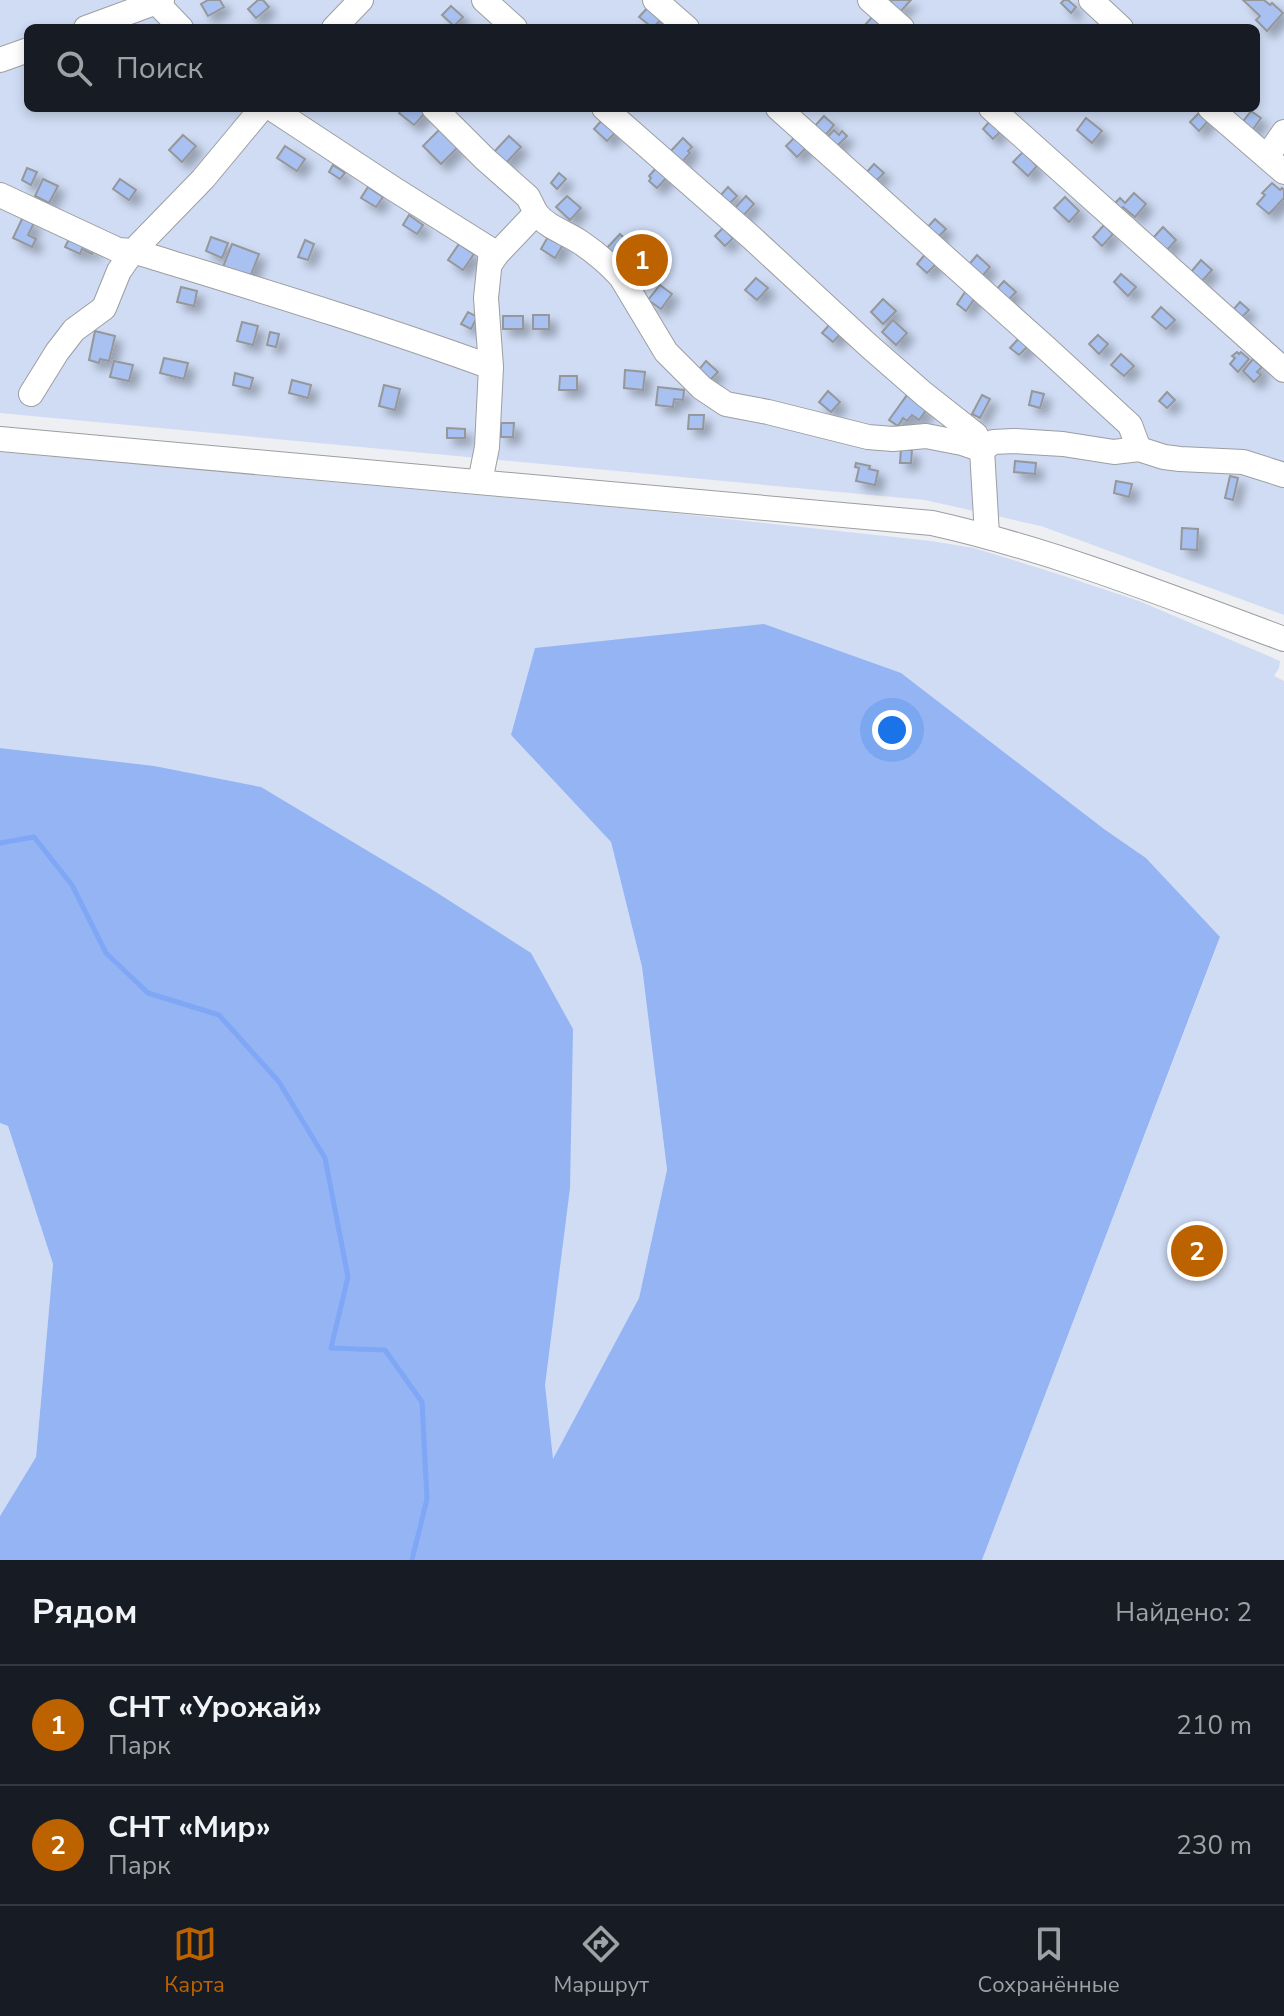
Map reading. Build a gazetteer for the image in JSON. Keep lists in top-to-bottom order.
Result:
{
  "page": {
    "search": "Поиск",
    "pins": ["1", "2"],
    "heading": ["Рядом", "Найдено: 2"],
    "list": [
      {
        "mark": "1",
        "name": "СНТ «Урожай»",
        "note": "Парк",
        "value": "210 m"
      },
      {
        "mark": "2",
        "name": "СНТ «Мир»",
        "note": "Парк",
        "value": "230 m"
      }
    ],
    "nav": ["Карта", "Маршрут", "Сохранённые"]
  }
}
